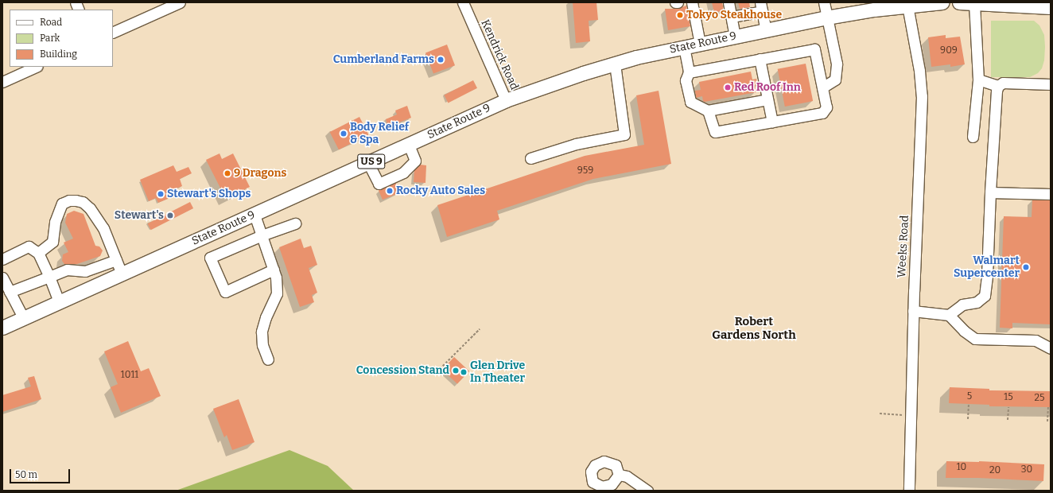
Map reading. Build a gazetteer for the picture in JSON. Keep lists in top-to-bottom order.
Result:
{
  "streets": {
    "main road": ["State Route 9", "US 9"],
    "street": ["Kendrick Road", "Weeks Road"]
  },
  "crossings": [
    ["State Route 9", "Kendrick Road"],
    ["State Route 9", "Weeks Road"]
  ],
  "districts": ["Robert Gardens North"],
  "places": [
    "Tokyo Steakhouse",
    "Cumberland Farms",
    "Red Roof Inn",
    "Body Relief & Spa",
    "9 Dragons",
    "Rocky Auto Sales",
    "Stewart's Shops",
    "Stewart's",
    "Walmart Supercenter",
    "Concession Stand",
    "Glen Drive In Theater"
  ],
  "house_numbers": [
    "909",
    "959",
    "1011",
    "5",
    "15",
    "25",
    "10",
    "30",
    "20"
  ],
  "legend": ["Road", "Park", "Building"],
  "scale_bar": "50 m"
}
